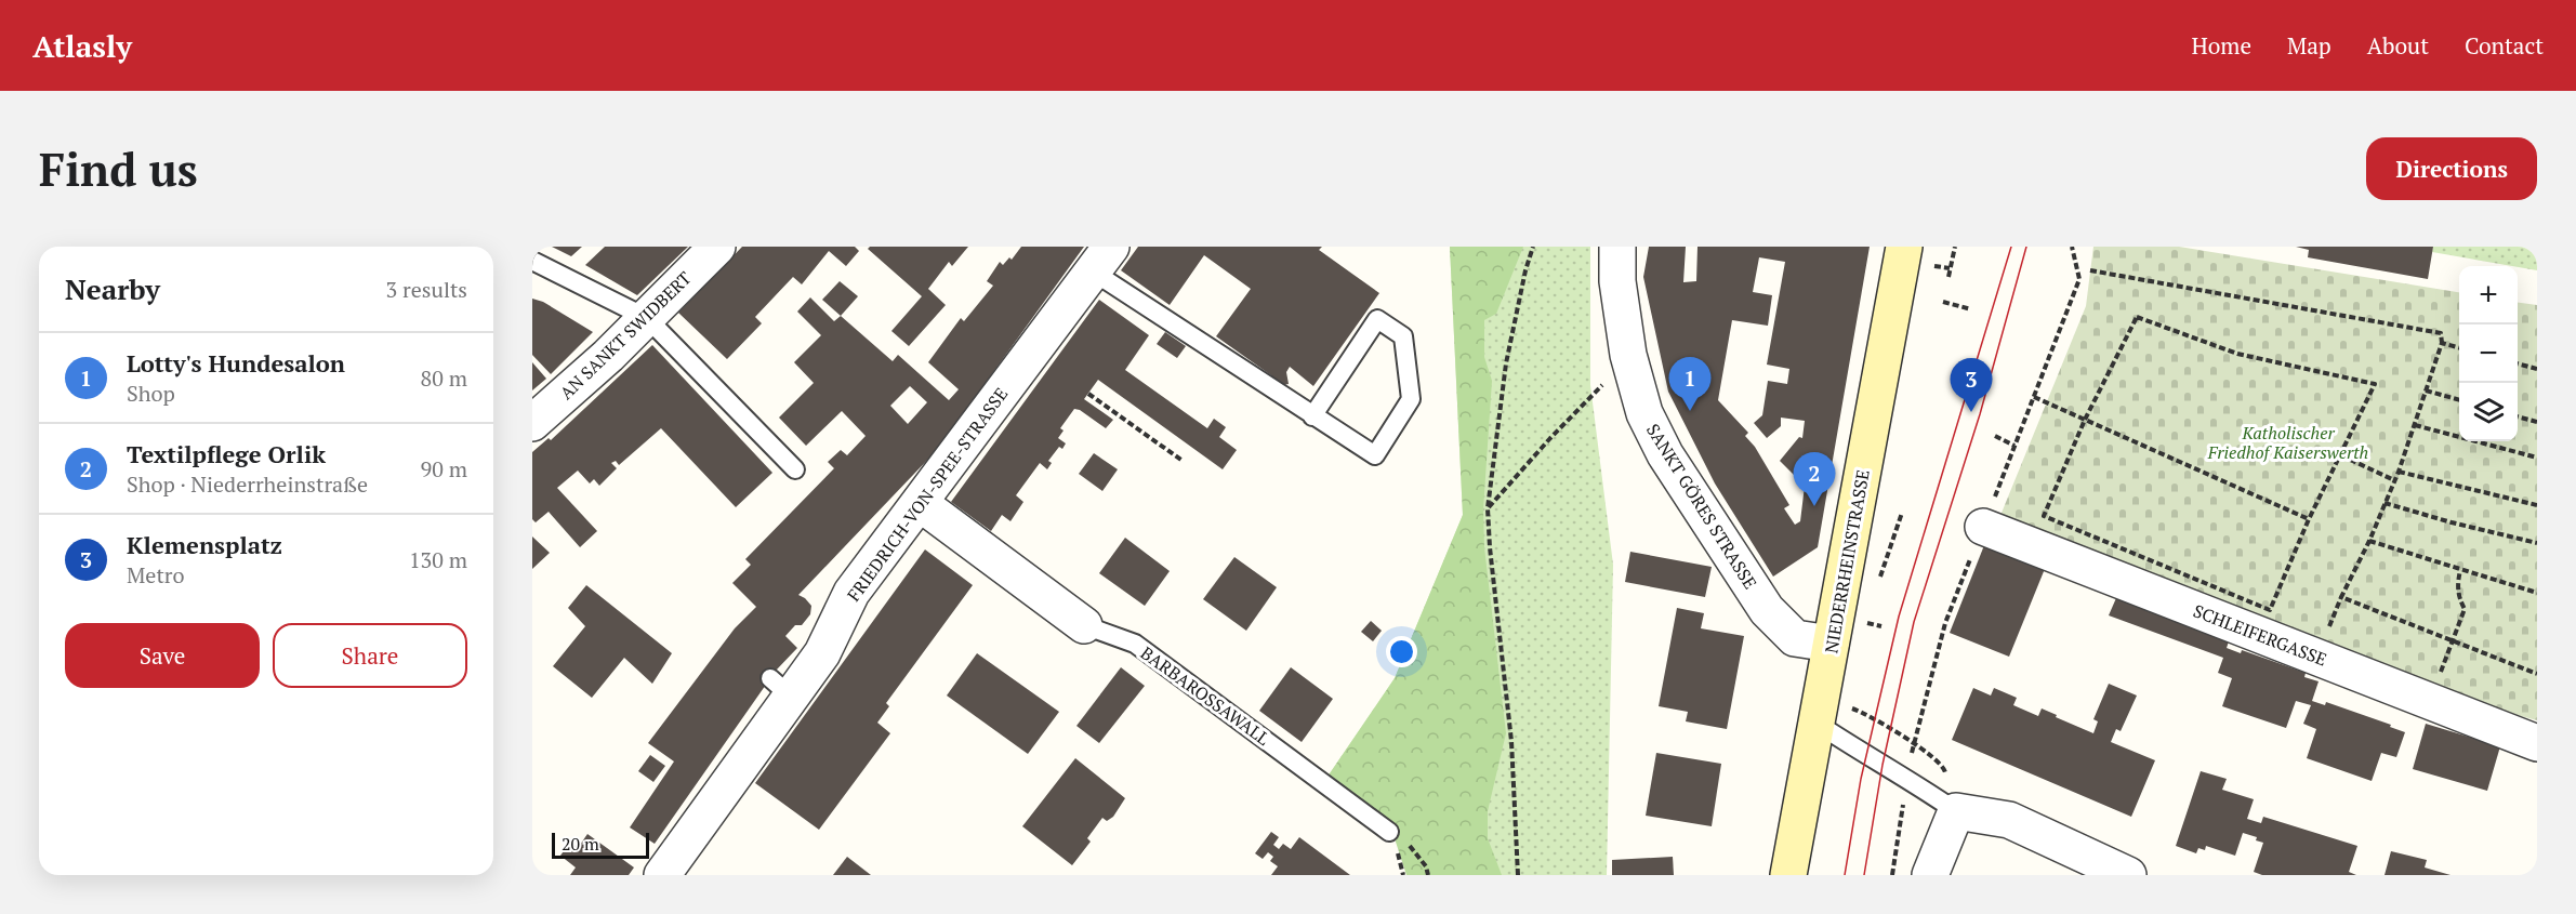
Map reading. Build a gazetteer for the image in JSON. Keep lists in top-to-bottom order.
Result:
{
  "streets": {
    "main road": ["NIEDERRHEINSTRASSE"],
    "street": [
      "AN SANKT SWIDBERT",
      "FRIEDRICH-VON-SPEE-STRASSE",
      "SANKT GÖRES STRASSE",
      "SCHLEIFERGASSE",
      "BARBAROSSAWALL"
    ]
  },
  "crossings": [
    ["FRIEDRICH-VON-SPEE-STRASSE", "BARBAROSSAWALL"],
    ["SANKT GÖRES STRASSE", "NIEDERRHEINSTRASSE"]
  ],
  "parks": ["Katholischer Friedhof Kaiserswerth"],
  "scale_bar": "20 m",
  "page": {
    "header": "Atlasly",
    "nav": [
      "Home",
      "Map",
      "About",
      "Contact"
    ],
    "buttons": [
      "Directions",
      ["Save", "Share"]
    ],
    "title": "Find us",
    "heading": ["Nearby", "3 results"],
    "map_buttons": ["+", "−"],
    "list": [
      {
        "mark": "1",
        "name": "Lotty's Hundesalon",
        "note": "Shop",
        "value": "80 m"
      },
      {
        "mark": "2",
        "name": "Textilpflege Orlik",
        "note": "Shop · Niederrheinstraße",
        "value": "90 m"
      },
      {
        "mark": "3",
        "name": "Klemensplatz",
        "note": "Metro",
        "value": "130 m"
      }
    ],
    "pins": ["1", "3", "2"],
    "scale": "20 m"
  }
}
